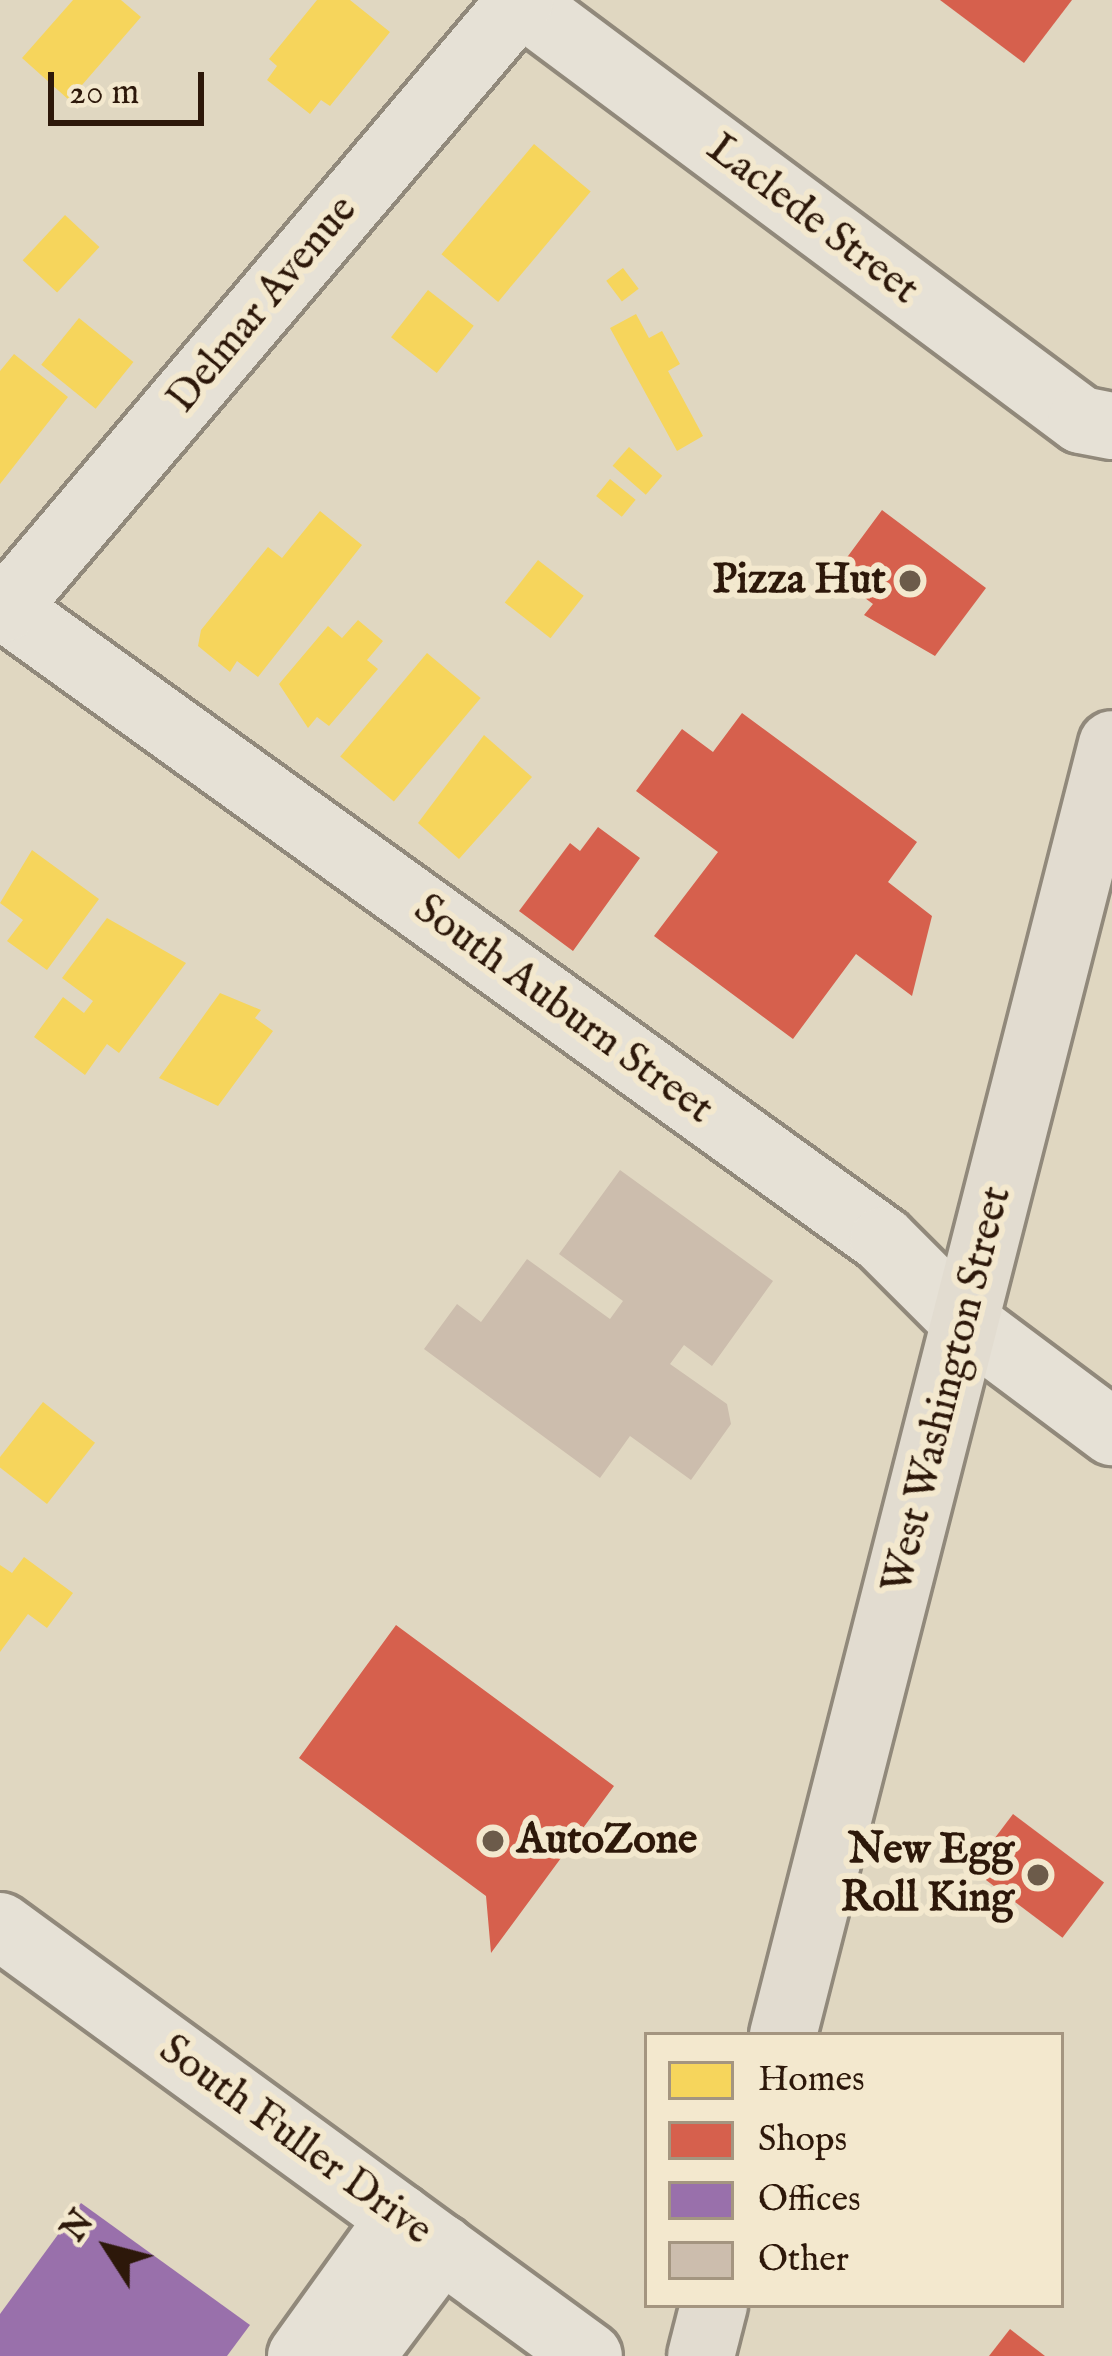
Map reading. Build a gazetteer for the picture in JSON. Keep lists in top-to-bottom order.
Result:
{
  "streets": {
    "main road": ["West Washington Street"],
    "street": [
      "Laclede Street",
      "Delmar Avenue",
      "South Auburn Street",
      "South Fuller Drive"
    ]
  },
  "crossings": [
    ["Laclede Street", "Delmar Avenue"],
    ["Delmar Avenue", "South Auburn Street"],
    ["South Auburn Street", "West Washington Street"]
  ],
  "places": ["Pizza Hut", "AutoZone", "New Egg Roll King"],
  "legend": [
    "Homes",
    "Shops",
    "Offices",
    "Other"
  ],
  "scale_bar": "20 m",
  "north": "top left"
}
